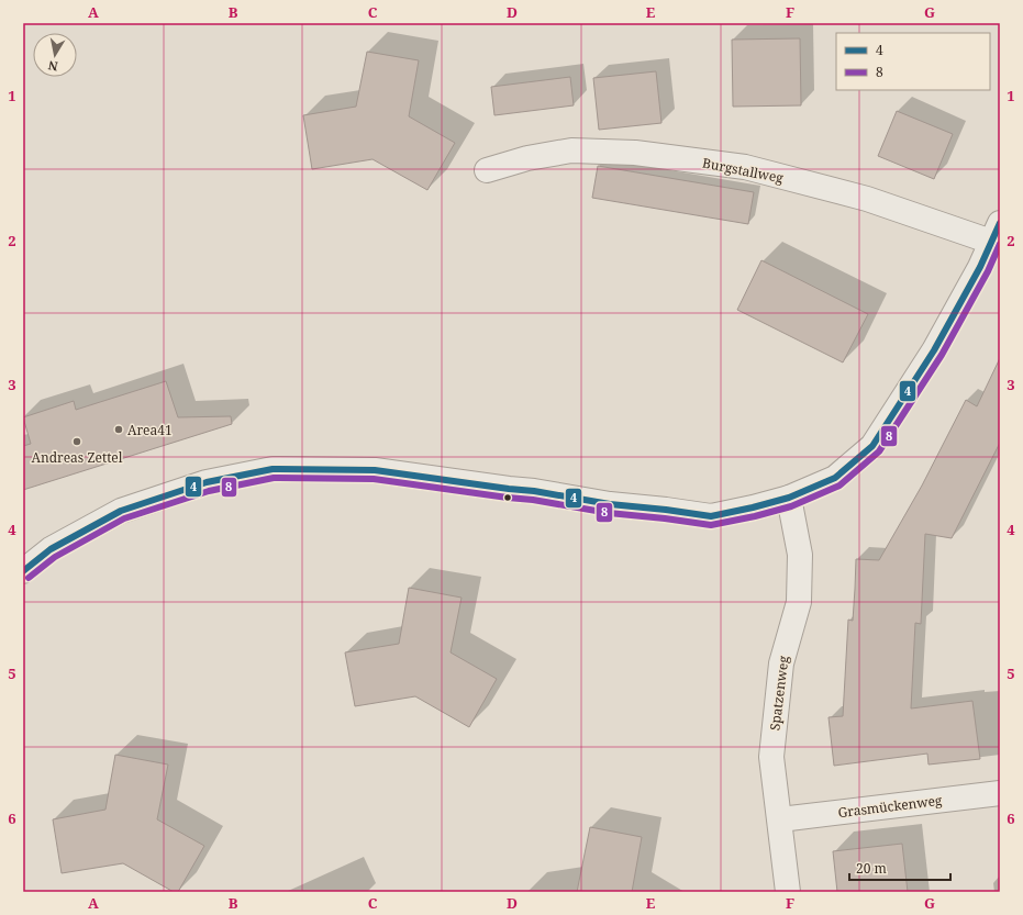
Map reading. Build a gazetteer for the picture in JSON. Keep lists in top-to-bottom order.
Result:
{
  "streets": {
    "street": ["Burgstallweg", "Spatzenweg", "Grasmückenweg"]
  },
  "crossings": [
    ["Spatzenweg", "Grasmückenweg"]
  ],
  "places": ["Area41", "Andreas Zettel"],
  "lines": ["transit line 4", "transit line 8"],
  "legend": ["4", "8"],
  "scale_bar": "20 m",
  "north": "bottom",
  "grid": {
    "columns": [
      "A",
      "B",
      "C",
      "D",
      "E",
      "F",
      "G"
    ],
    "rows": [
      "1",
      "2",
      "3",
      "4",
      "5",
      "6"
    ]
  }
}
